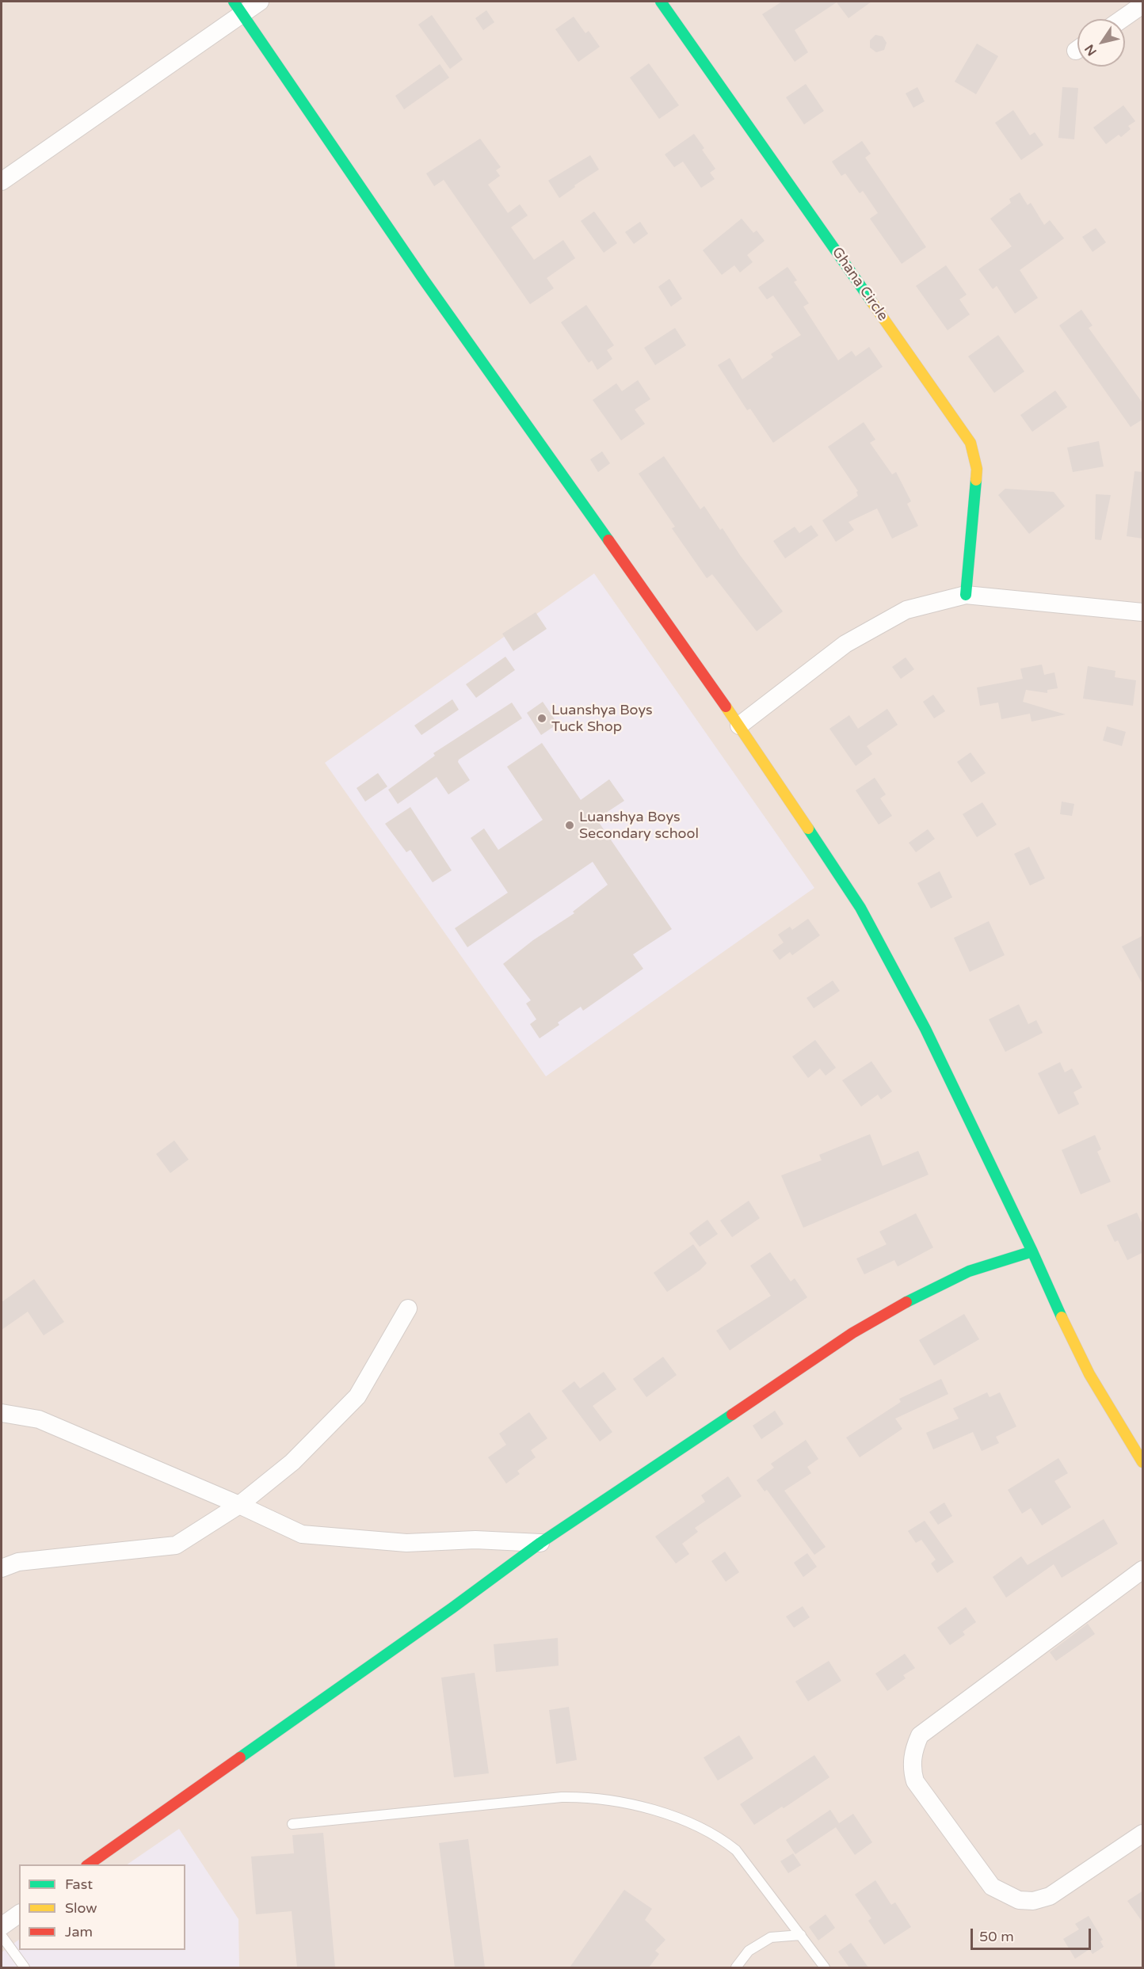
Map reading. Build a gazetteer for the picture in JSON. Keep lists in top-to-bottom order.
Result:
{
  "streets": {
    "street": ["Ghana Circle"]
  },
  "places": ["Luanshya Boys Tuck Shop", "Luanshya Boys Secondary school"],
  "legend": ["Fast", "Slow", "Jam"],
  "scale_bar": "50 m",
  "north": "bottom left"
}
